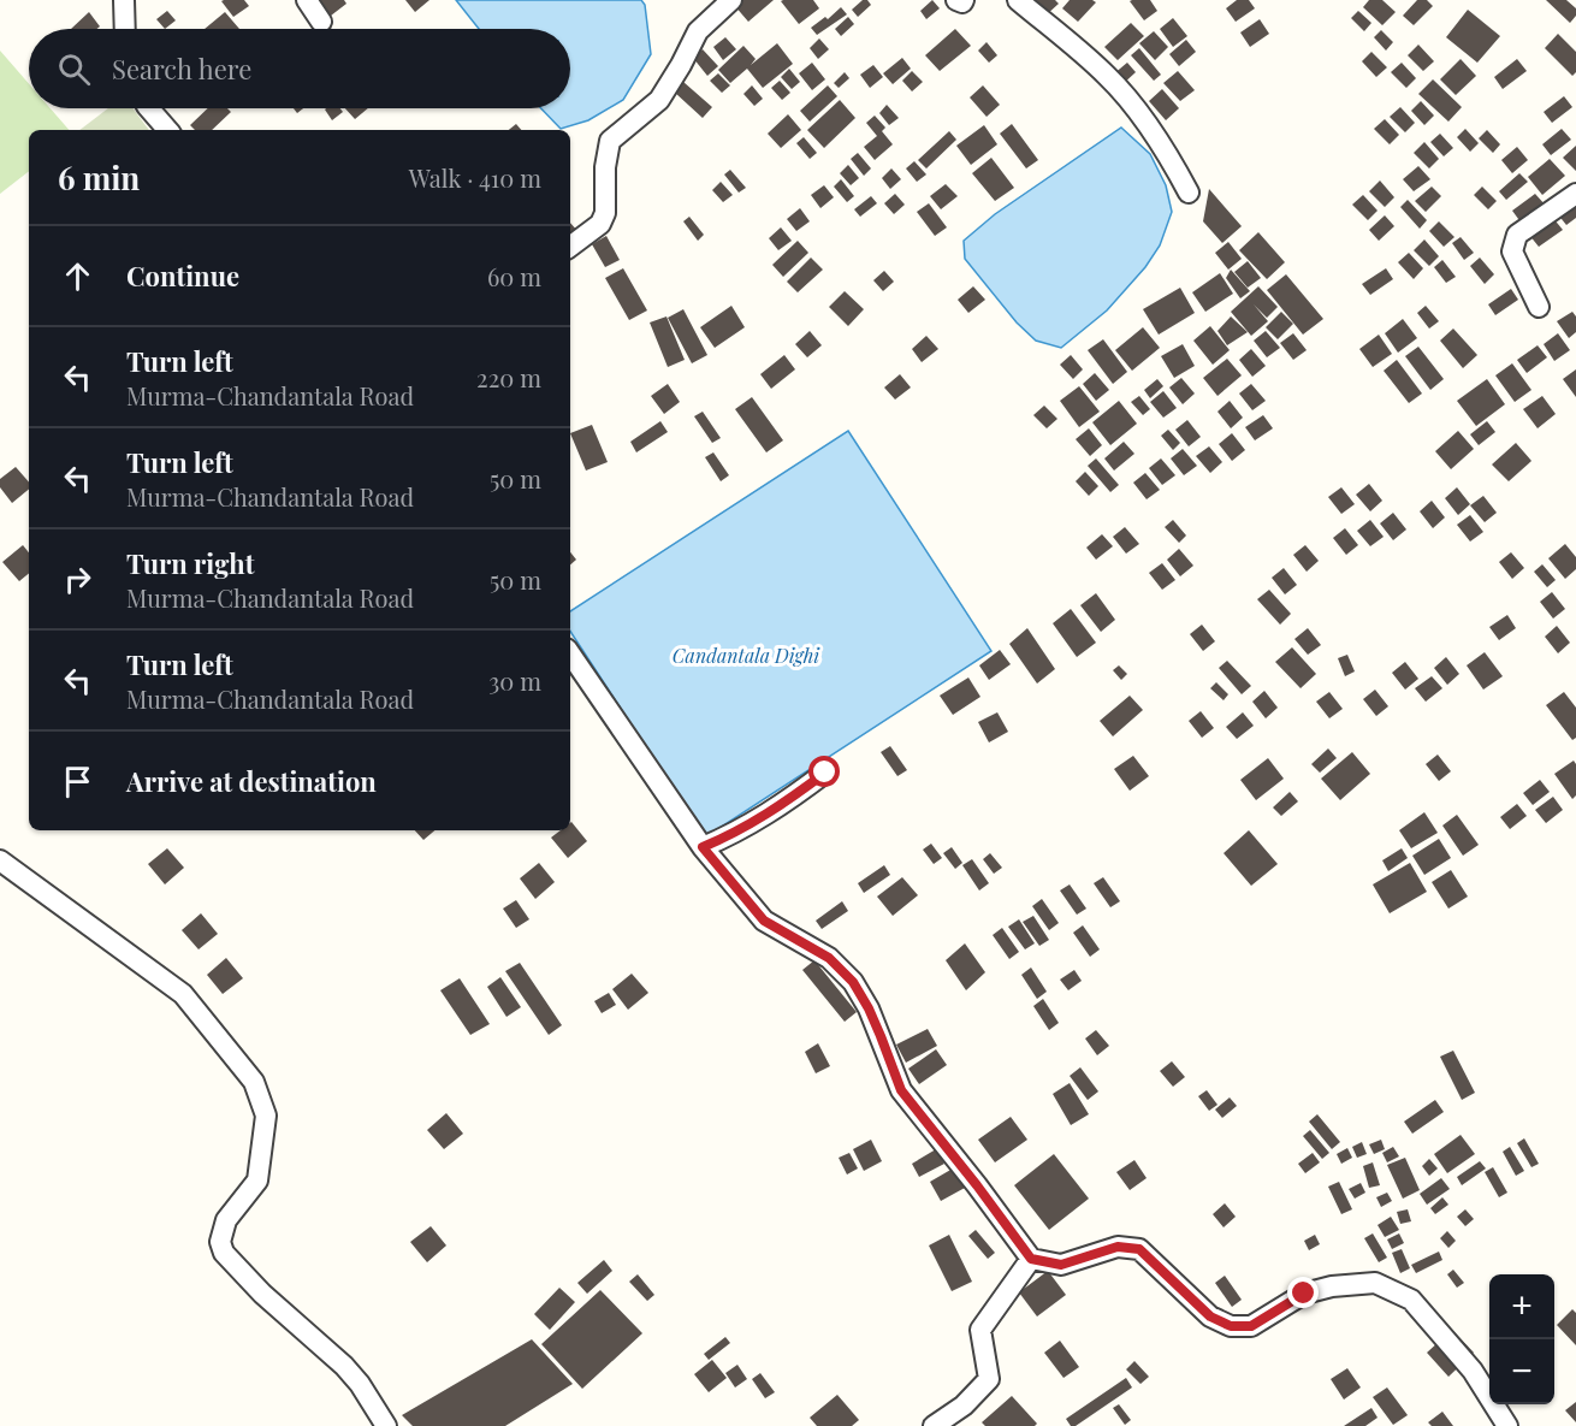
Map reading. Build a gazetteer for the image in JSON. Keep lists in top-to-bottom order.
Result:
{
  "water": ["Candantala Dighi"],
  "page": {
    "search": "Search here",
    "heading": ["6 min", "Walk · 410 m"],
    "list": [
      ["Continue", "60 m"],
      ["Turn left", "Murma-Chandantala Road", "220 m"],
      ["Turn left", "Murma-Chandantala Road", "50 m"],
      ["Turn right", "Murma-Chandantala Road", "50 m"],
      ["Turn left", "Murma-Chandantala Road", "30 m"],
      "Arrive at destination"
    ],
    "map_buttons": ["+", "−"]
  }
}
